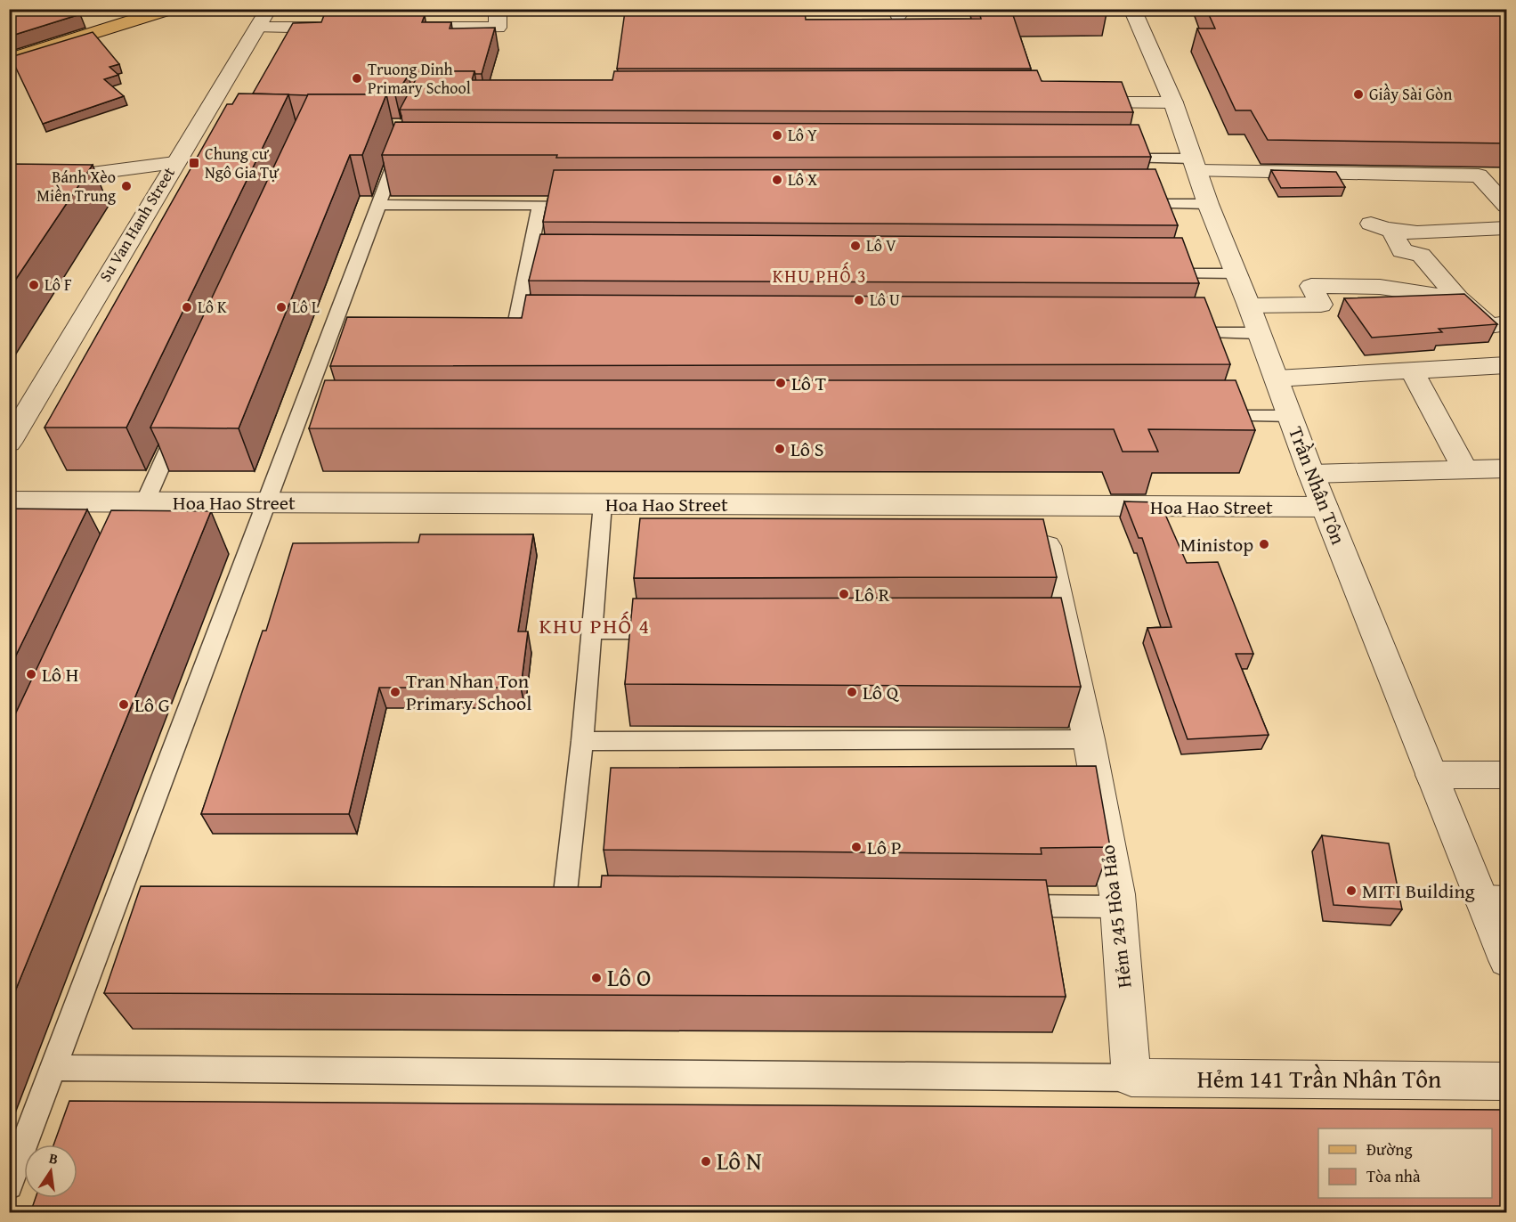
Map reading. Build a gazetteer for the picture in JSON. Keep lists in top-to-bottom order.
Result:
{
  "streets": {
    "street": [
      "Su Van Hanh Street",
      "Trần Nhân Tôn",
      "Hoa Hao Street",
      "Hẻm 245 Hòa Hảo",
      "Hẻm 141 Trần Nhân Tôn"
    ]
  },
  "crossings": [
    ["Trần Nhân Tôn", "Hoa Hao Street"],
    ["Hoa Hao Street", "Hẻm 245 Hòa Hảo"],
    ["Hẻm 245 Hòa Hảo", "Hẻm 141 Trần Nhân Tôn"]
  ],
  "districts": ["KHU PHỐ 3", "KHU PHỐ 4"],
  "places": {
    "other": [
      "Truong Dinh Primary School",
      "Giầy Sài Gòn",
      "Lô Y",
      "Lô X",
      "Bánh Xèo Miền Trung",
      "Lô V",
      "Lô F",
      "Lô U",
      "Lô K",
      "Lô L",
      "Lô T",
      "Lô S",
      "Ministop",
      "Lô R",
      "Lô H",
      "Tran Nhan Ton Primary School",
      "Lô Q",
      "Lô G",
      "Lô P",
      "MITI Building",
      "Lô O",
      "Lô N"
    ],
    "transit": ["Chung cư Ngô Gia Tự"]
  },
  "legend": ["Đường", "Tòa nhà"],
  "north": "top"
}
